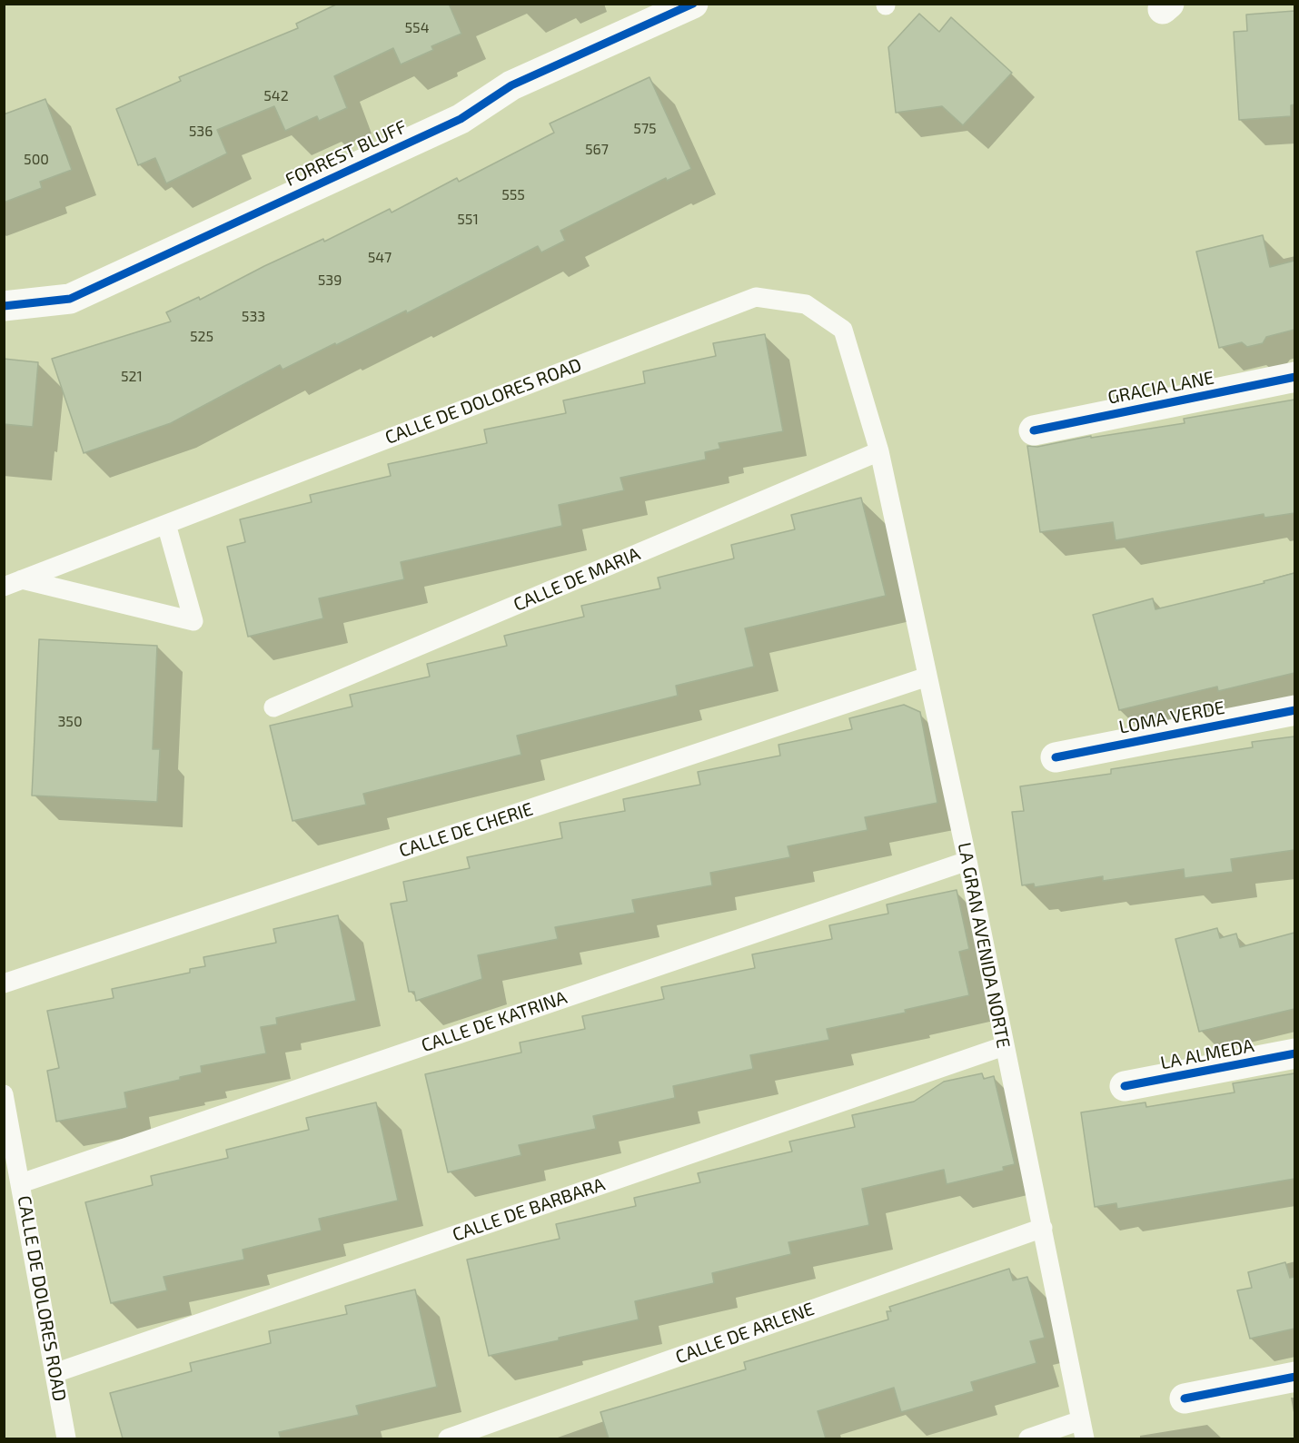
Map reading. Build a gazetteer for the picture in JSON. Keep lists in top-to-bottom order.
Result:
{
  "streets": {
    "street": [
      "FORREST BLUFF",
      "GRACIA LANE",
      "LOMA VERDE",
      "LA ALMEDA"
    ],
    "lane": [
      "CALLE DE DOLORES ROAD",
      "CALLE DE MARIA",
      "CALLE DE CHERIE",
      "LA GRAN AVENIDA NORTE",
      "CALLE DE KATRINA",
      "CALLE DE BARBARA",
      "CALLE DE ARLENE"
    ]
  },
  "crossings": [
    ["CALLE DE DOLORES ROAD", "CALLE DE MARIA"],
    ["CALLE DE DOLORES ROAD", "LA GRAN AVENIDA NORTE"],
    ["CALLE DE DOLORES ROAD", "CALLE DE KATRINA"],
    ["CALLE DE DOLORES ROAD", "CALLE DE BARBARA"],
    ["CALLE DE MARIA", "LA GRAN AVENIDA NORTE"],
    ["CALLE DE CHERIE", "LA GRAN AVENIDA NORTE"],
    ["LA GRAN AVENIDA NORTE", "CALLE DE KATRINA"],
    ["LA GRAN AVENIDA NORTE", "CALLE DE BARBARA"],
    ["LA GRAN AVENIDA NORTE", "CALLE DE ARLENE"]
  ],
  "house_numbers": [
    "554",
    "542",
    "575",
    "536",
    "567",
    "500",
    "555",
    "551",
    "547",
    "539",
    "533",
    "525",
    "521",
    "350"
  ]
}
